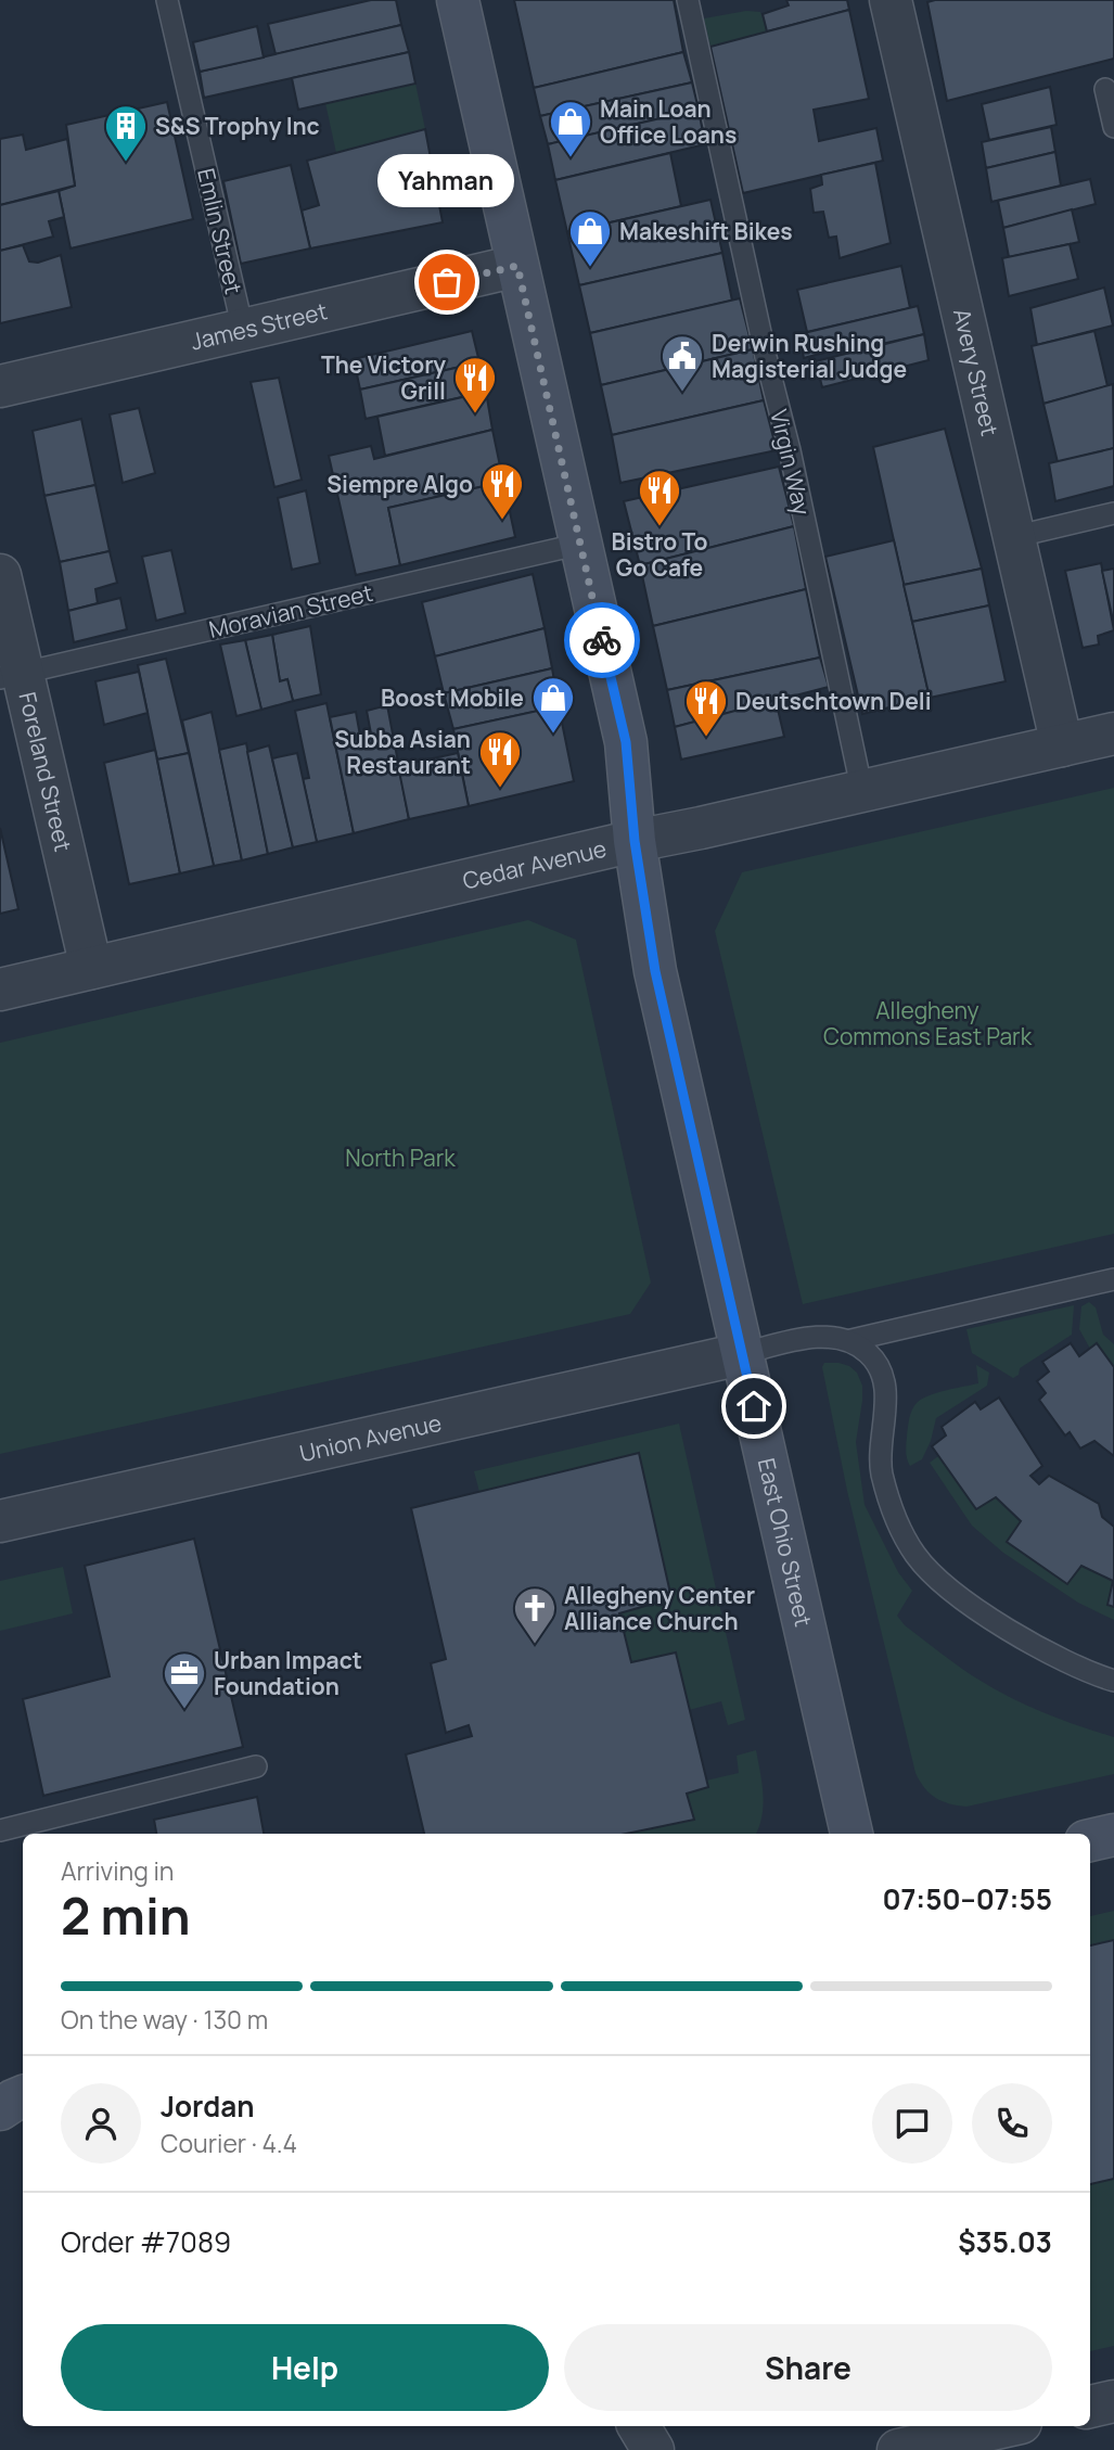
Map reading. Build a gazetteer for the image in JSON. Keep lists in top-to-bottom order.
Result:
{
  "streets": {
    "main road": ["East Ohio Street"],
    "street": [
      "James Street",
      "Avery Street",
      "Foreland Street",
      "Cedar Avenue",
      "Union Avenue"
    ],
    "lane": ["Emlin Street", "Virgin Way", "Moravian Street"]
  },
  "crossings": [
    ["Emlin Street", "James Street"],
    ["James Street", "East Ohio Street"],
    ["Avery Street", "Cedar Avenue"],
    ["Virgin Way", "Cedar Avenue"],
    ["Moravian Street", "Foreland Street"],
    ["Moravian Street", "East Ohio Street"],
    ["Foreland Street", "Cedar Avenue"],
    ["Cedar Avenue", "East Ohio Street"],
    ["Union Avenue", "East Ohio Street"]
  ],
  "parks": ["Allegheny Commons East Park", "North Park"],
  "places": {
    "shop": ["Main Loan Office Loans", "Makeshift Bikes", "Boost Mobile"],
    "building": ["S&S Trophy Inc"],
    "other": ["Yahman"],
    "public building": ["Derwin Rushing Magisterial Judge"],
    "restaurant": [
      "The Victory Grill",
      "Siempre Algo",
      "Bistro To Go Cafe",
      "Deutschtown Deli",
      "Subba Asian Restaurant"
    ],
    "church": ["Allegheny Center Alliance Church"],
    "office": ["Urban Impact Foundation"]
  },
  "page": {
    "bubble": "Yahman",
    "heading": ["2 min", "Arriving in", "07:50–07:55"],
    "panel": [
      "Jordan",
      "Courier · 4.4",
      "Order #7089",
      "$35.03"
    ],
    "bar": "On the way · 130 m",
    "buttons": ["Help", "Share"]
  }
}
